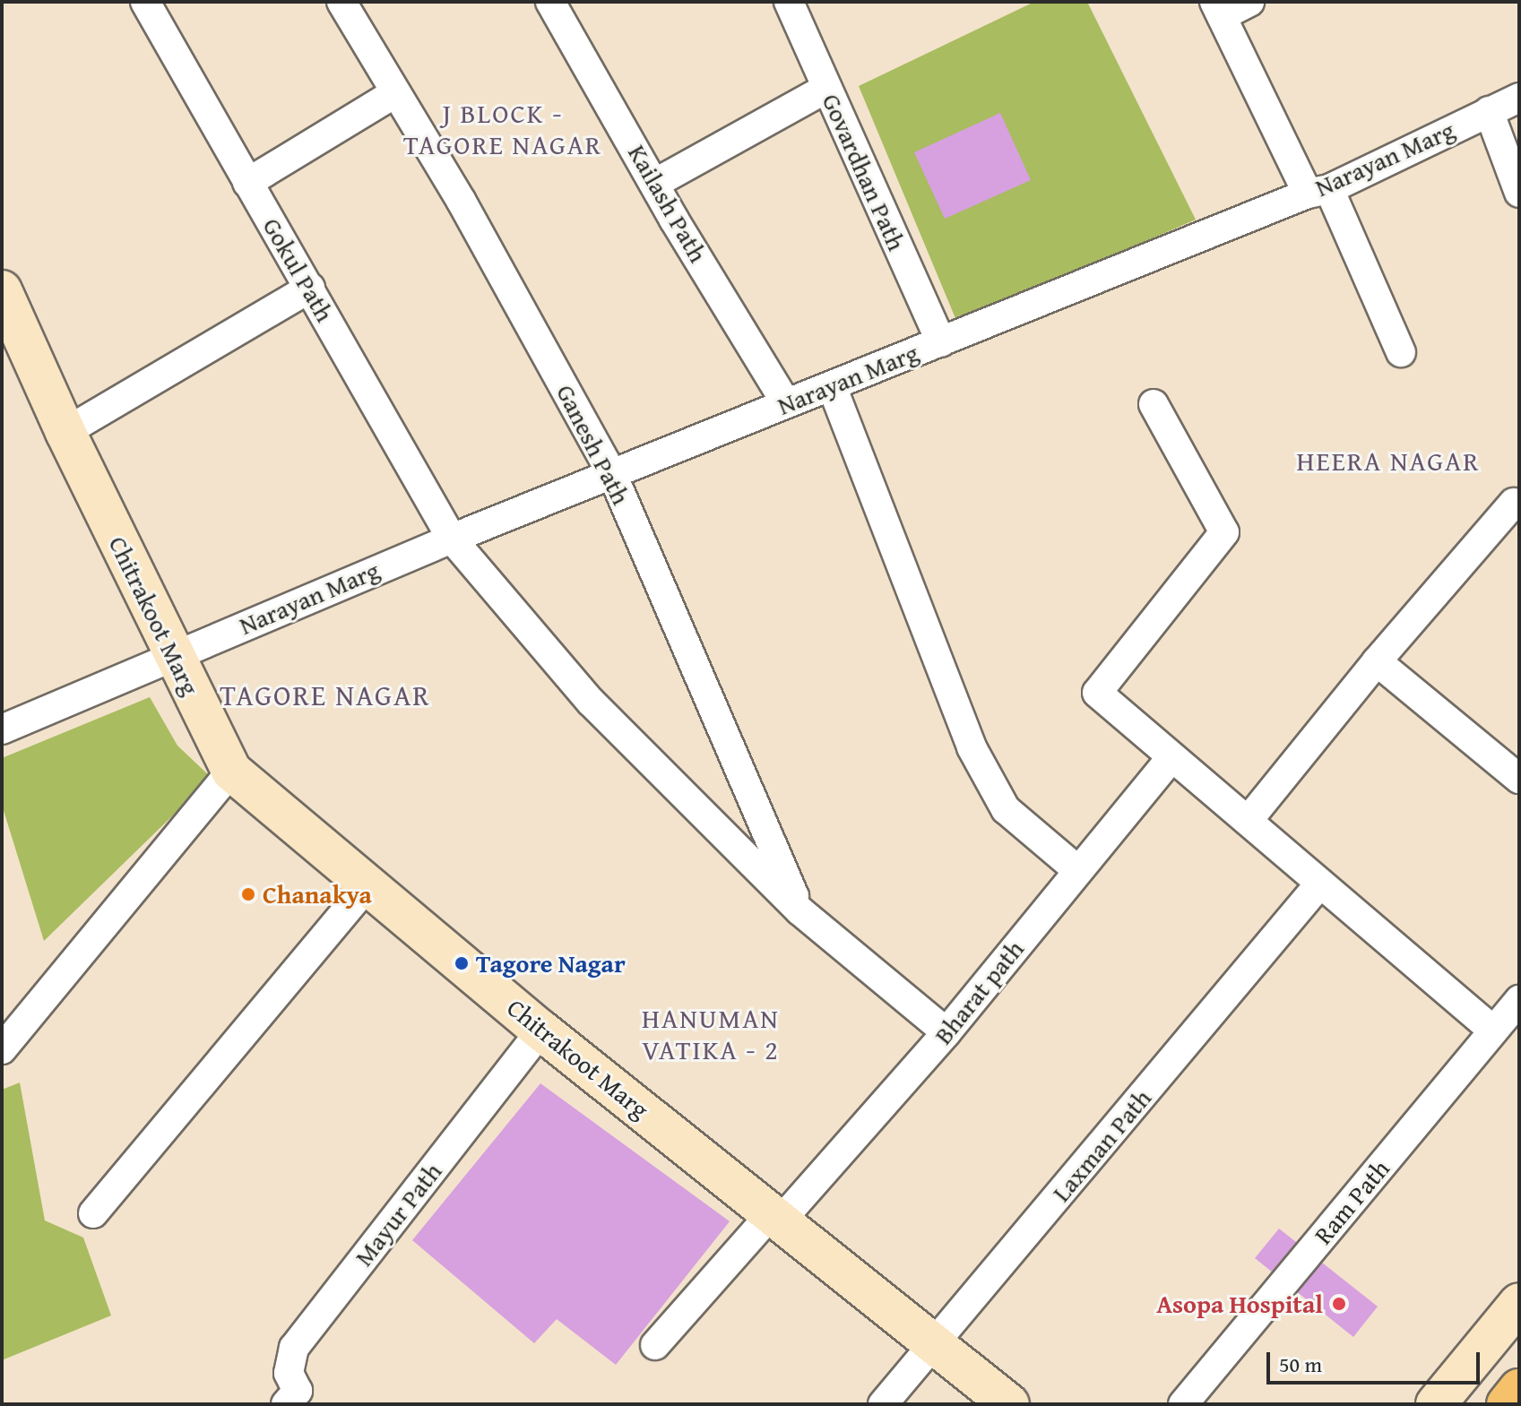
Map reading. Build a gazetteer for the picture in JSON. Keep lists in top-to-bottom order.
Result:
{
  "streets": {
    "street": [
      "Narayan Marg",
      "Govardhan Path",
      "Kailash Path",
      "Gokul Path",
      "Ganesh Path",
      "Chitrakoot Marg",
      "Bharat path",
      "Laxman Path",
      "Ram Path",
      "Mayur Path"
    ]
  },
  "crossings": [
    ["Narayan Marg", "Govardhan Path"],
    ["Narayan Marg", "Kailash Path"],
    ["Narayan Marg", "Gokul Path"],
    ["Narayan Marg", "Ganesh Path"],
    ["Narayan Marg", "Chitrakoot Marg"],
    ["Gokul Path", "Ganesh Path"],
    ["Gokul Path", "Bharat path"],
    ["Chitrakoot Marg", "Bharat path"],
    ["Chitrakoot Marg", "Laxman Path"],
    ["Chitrakoot Marg", "Mayur Path"]
  ],
  "districts": [
    "J BLOCK - TAGORE NAGAR",
    "HEERA NAGAR",
    "TAGORE NAGAR",
    "HANUMAN VATIKA - 2"
  ],
  "places": ["Chanakya", "Tagore Nagar", "Asopa Hospital"],
  "scale_bar": "50 m"
}
